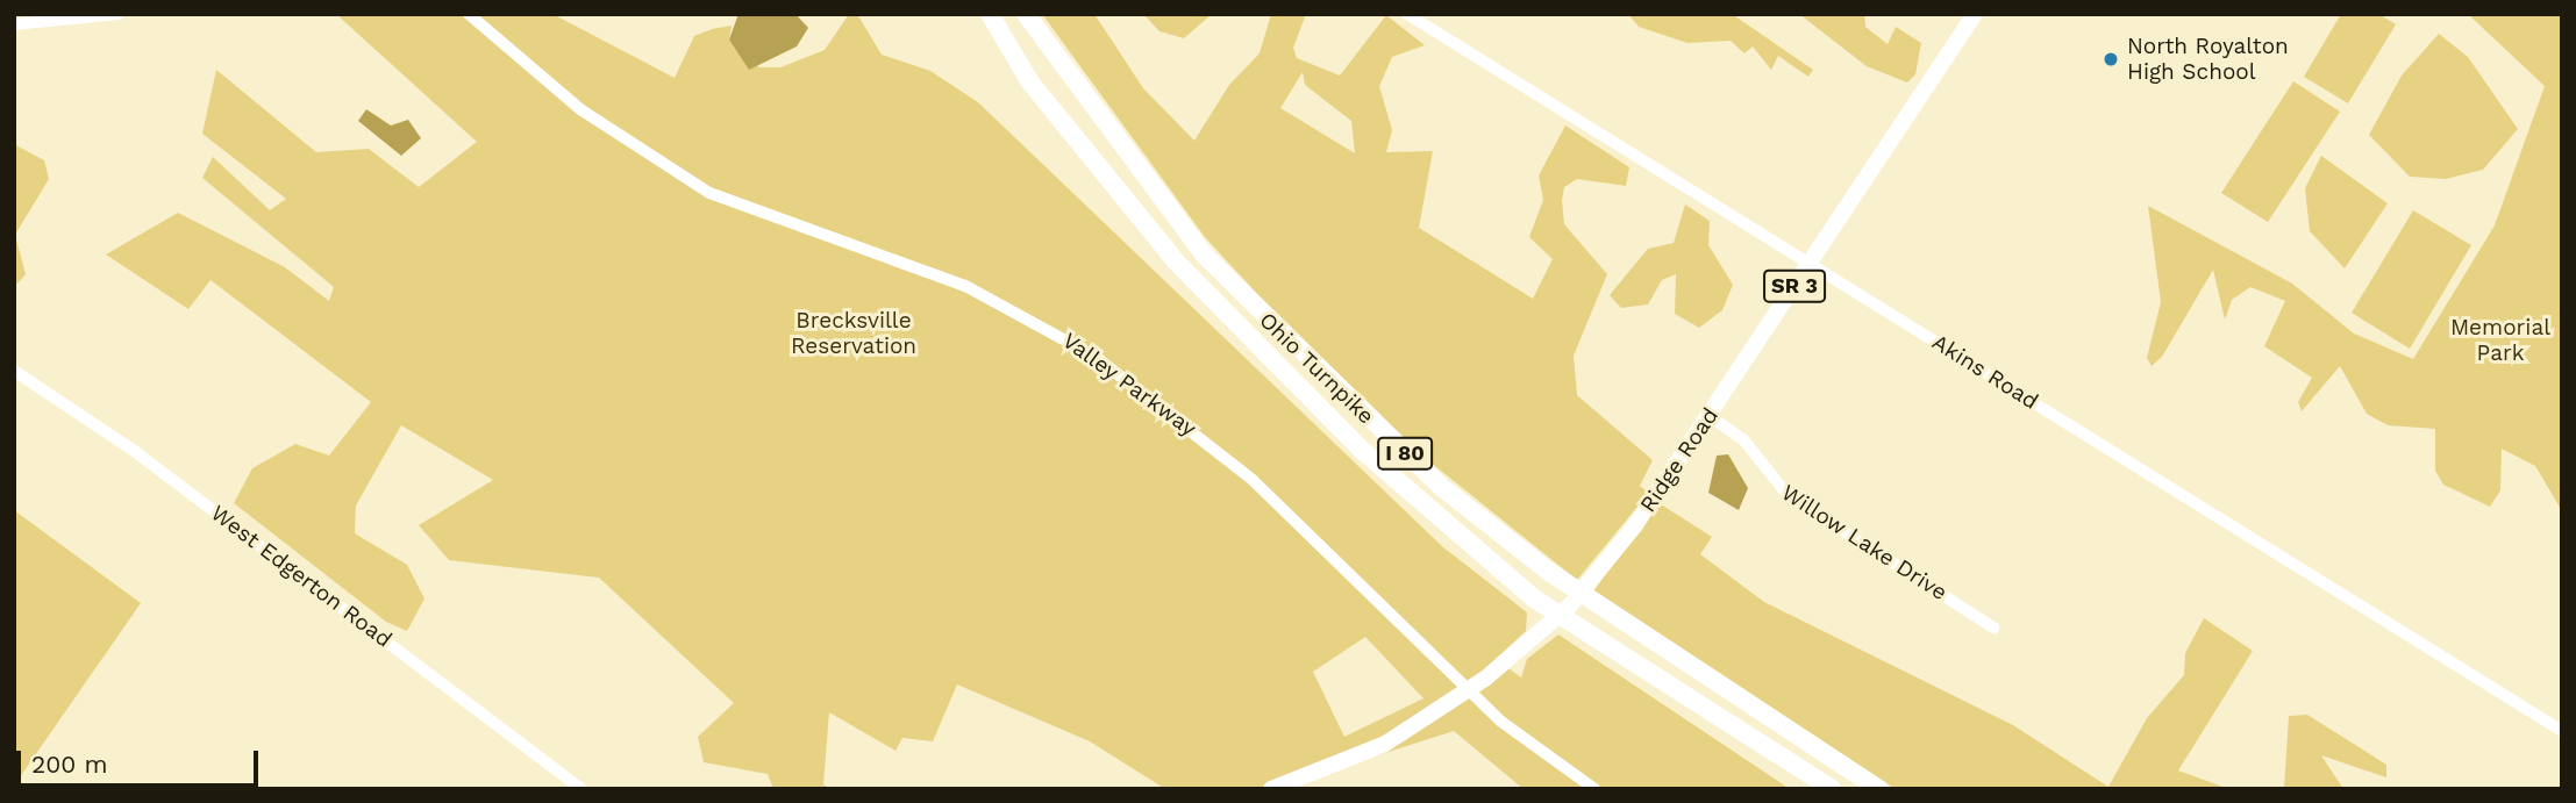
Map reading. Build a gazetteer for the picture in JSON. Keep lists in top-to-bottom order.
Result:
{
  "streets": {
    "highway": ["Ohio Turnpike", "I 80"],
    "main road": ["SR 3", "Ridge Road"],
    "street": [
      "Akins Road",
      "Valley Parkway",
      "Willow Lake Drive",
      "West Edgerton Road"
    ]
  },
  "crossings": [
    ["Akins Road", "Ridge Road"],
    ["Valley Parkway", "Ridge Road"],
    ["Ridge Road", "Willow Lake Drive"]
  ],
  "parks": ["Brecksville Reservation", "Memorial Park"],
  "places": ["North Royalton High School"],
  "scale_bar": "200 m"
}
